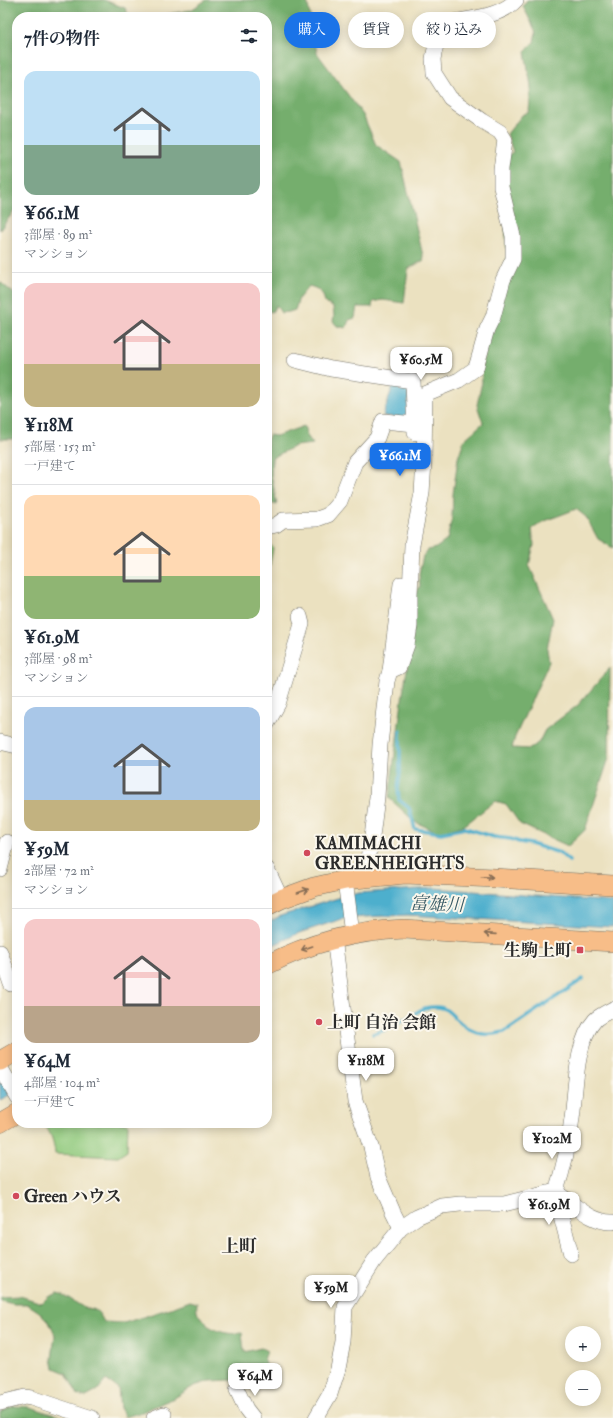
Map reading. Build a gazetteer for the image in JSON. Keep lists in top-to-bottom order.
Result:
{
  "districts": ["上町"],
  "water": ["富雄川"],
  "places": {
    "other": ["KAMIMACHI GREENHEIGHTS", "上町 自治 会館", "Green ハウス"],
    "transit": ["生駒上町"]
  },
  "page": {
    "chip": ["購入", "賃貸", "絞り込み"],
    "heading": "7件の物件",
    "list": [
      {
        "name": "¥66.1M",
        "note": "3部屋 · 89 m² · マンション"
      },
      {
        "name": "¥118M",
        "note": "5部屋 · 153 m² · 一戸建て"
      },
      {
        "name": "¥61.9M",
        "note": "3部屋 · 98 m² · マンション"
      },
      {
        "name": "¥59M",
        "note": "2部屋 · 72 m² · マンション"
      },
      {
        "name": "¥64M",
        "note": "4部屋 · 104 m² · 一戸建て"
      }
    ],
    "price": [
      "¥60.5M",
      "¥66.1M",
      "¥118M",
      "¥102M",
      "¥61.9M",
      "¥59M",
      "¥64M"
    ],
    "map_buttons": ["+", "−"]
  }
}
